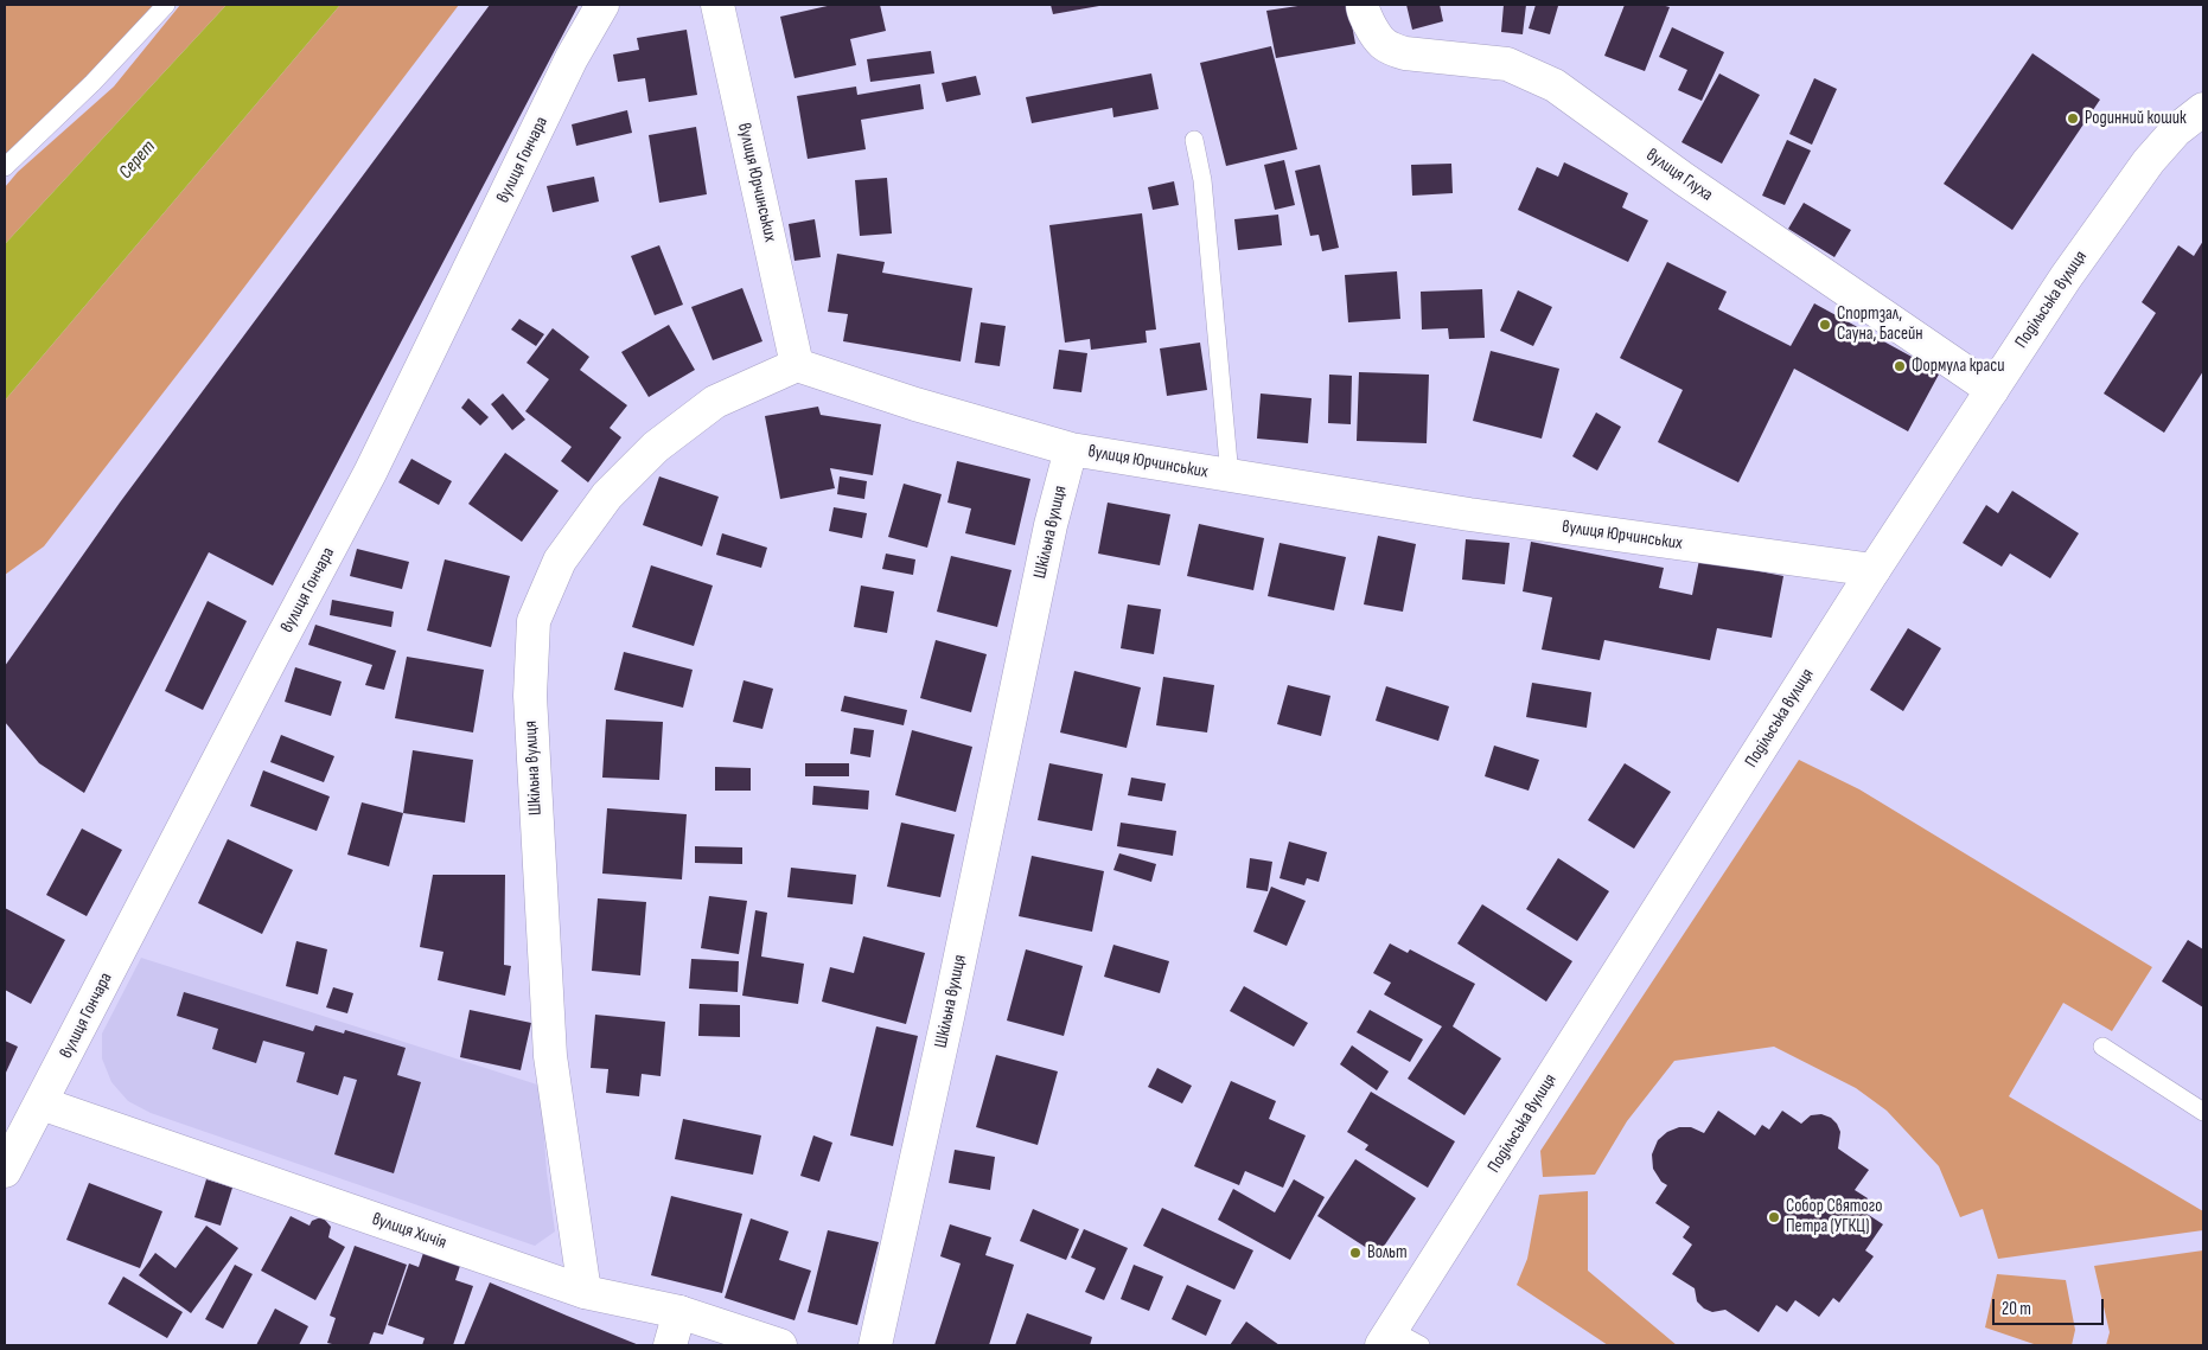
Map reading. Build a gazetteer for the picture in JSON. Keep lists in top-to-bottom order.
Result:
{
  "streets": {
    "street": [
      "вулиця Гончара",
      "вулиця Глуха",
      "вулиця Юрчинських",
      "Подільська вулиця",
      "Шкільна вулиця",
      "вулиця Хичія"
    ]
  },
  "crossings": [
    ["вулиця Гончара", "вулиця Хичія"],
    ["вулиця Глуха", "Подільська вулиця"],
    ["вулиця Юрчинських", "Подільська вулиця"],
    ["вулиця Юрчинських", "Шкільна вулиця"],
    ["Шкільна вулиця", "вулиця Хичія"]
  ],
  "water": ["Серет"],
  "places": [
    "Родинний кошик",
    "Спортзал, Сауна, Басейн",
    "Формула краси",
    "Собор Святого Петра (УГКЦ)",
    "Вольт"
  ],
  "scale_bar": "20 m"
}
